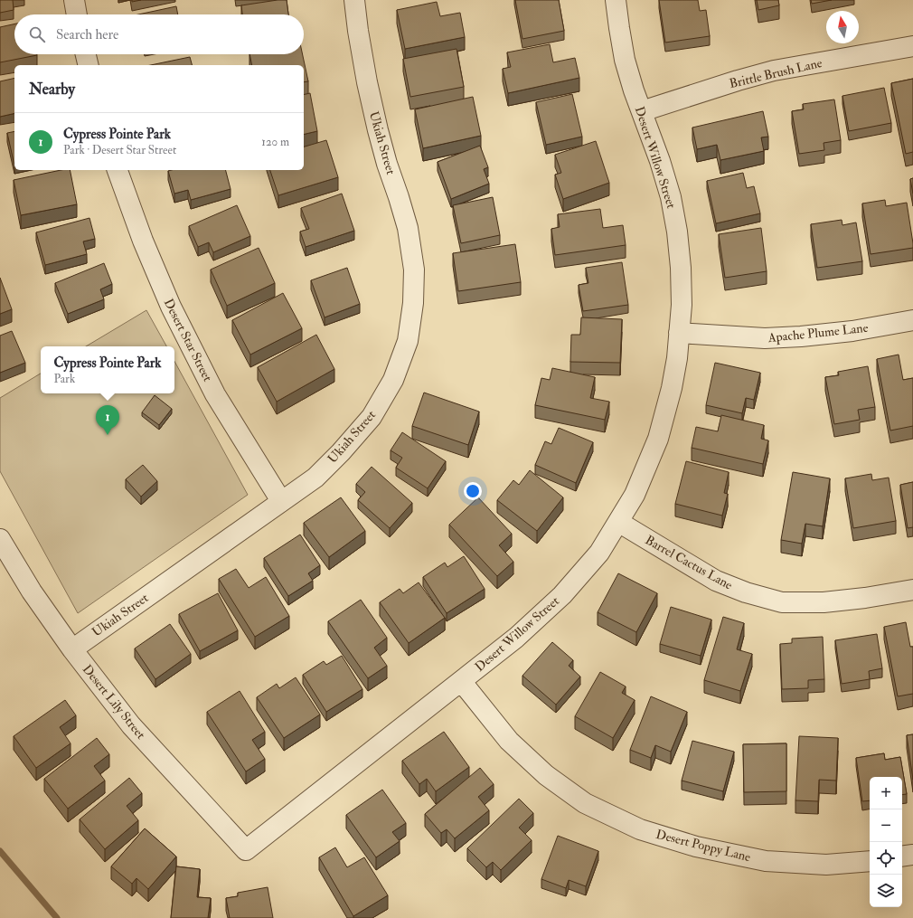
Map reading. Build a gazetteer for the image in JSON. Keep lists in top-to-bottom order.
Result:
{
  "streets": {
    "street": [
      "Brittle Brush Lane",
      "Ukiah Street",
      "Desert Willow Street",
      "Apache Plume Lane",
      "Desert Star Street",
      "Barrel Cactus Lane",
      "Desert Lily Street",
      "Desert Poppy Lane"
    ]
  },
  "crossings": [
    ["Brittle Brush Lane", "Desert Willow Street"],
    ["Ukiah Street", "Desert Star Street"],
    ["Ukiah Street", "Desert Lily Street"],
    ["Desert Willow Street", "Apache Plume Lane"],
    ["Desert Willow Street", "Barrel Cactus Lane"],
    ["Desert Willow Street", "Desert Lily Street"],
    ["Desert Willow Street", "Desert Poppy Lane"]
  ],
  "north": "top",
  "page": {
    "search": "Search here",
    "heading": "Nearby",
    "list": [
      {
        "mark": "1",
        "name": "Cypress Pointe Park",
        "note": "Park · Desert Star Street",
        "value": "120 m"
      }
    ],
    "popup": ["Cypress Pointe Park", "Park"],
    "pins": "1",
    "map_buttons": ["+", "−"]
  }
}
